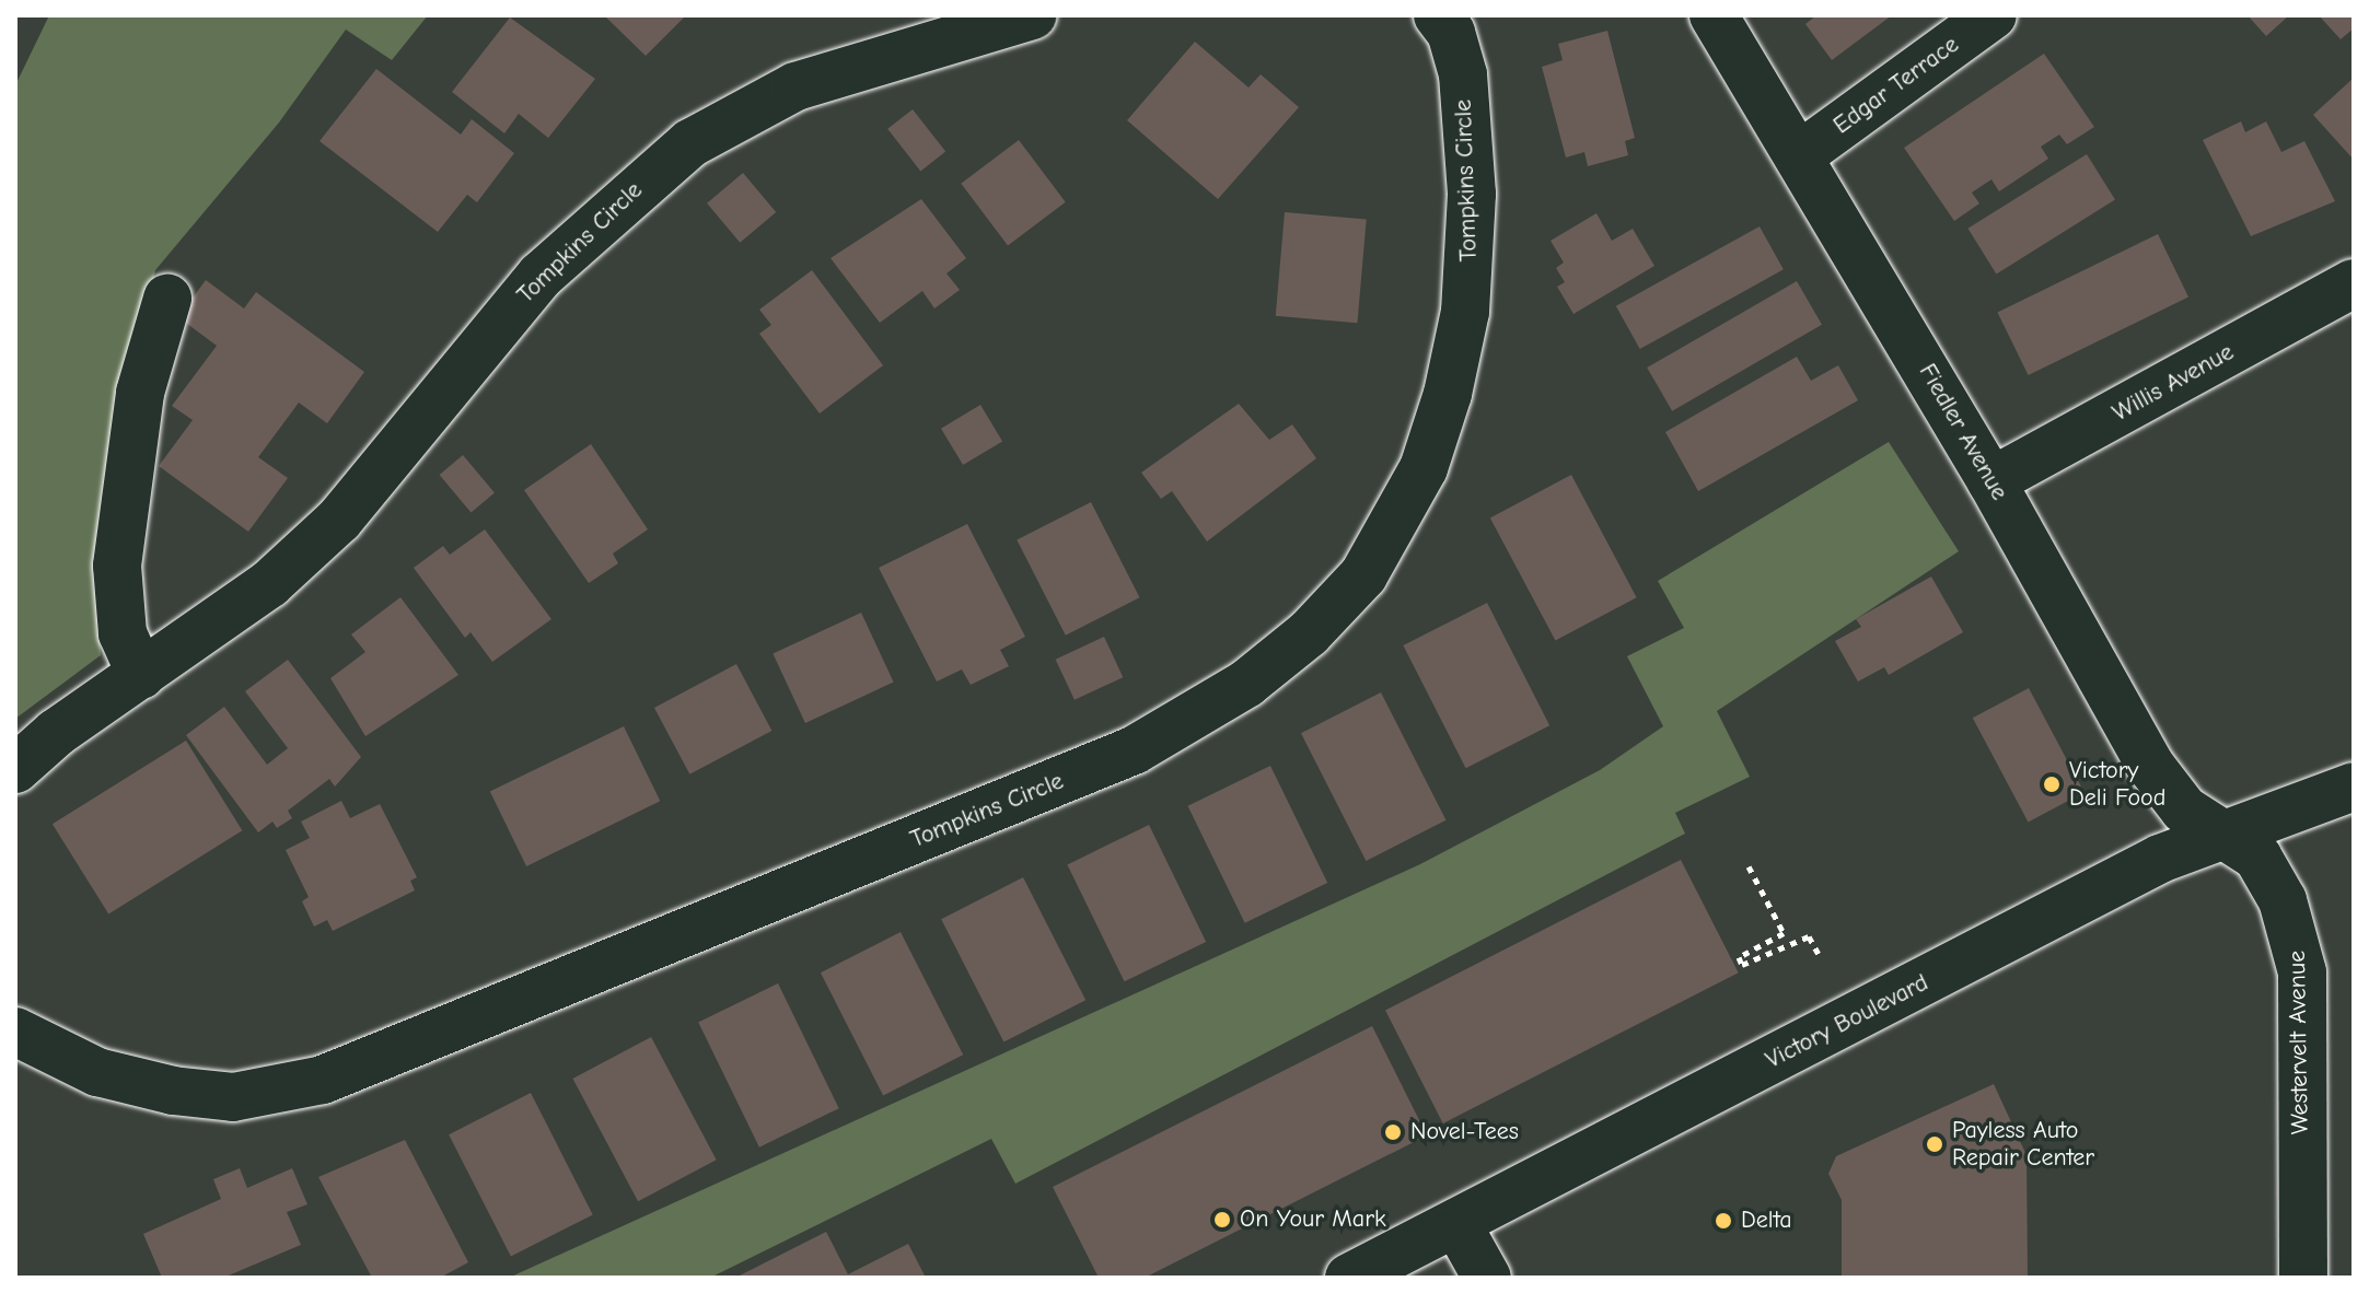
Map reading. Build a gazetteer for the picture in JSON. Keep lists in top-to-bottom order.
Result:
{
  "streets": {
    "street": [
      "Edgar Terrace",
      "Tompkins Circle",
      "Willis Avenue",
      "Fiedler Avenue",
      "Victory Boulevard",
      "Westervelt Avenue"
    ]
  },
  "crossings": [
    ["Edgar Terrace", "Fiedler Avenue"],
    ["Willis Avenue", "Fiedler Avenue"],
    ["Fiedler Avenue", "Victory Boulevard"],
    ["Fiedler Avenue", "Westervelt Avenue"],
    ["Victory Boulevard", "Westervelt Avenue"]
  ],
  "places": [
    "Victory Deli Food",
    "Novel-Tees",
    "Payless Auto Repair Center",
    "On Your Mark",
    "Delta"
  ]
}
